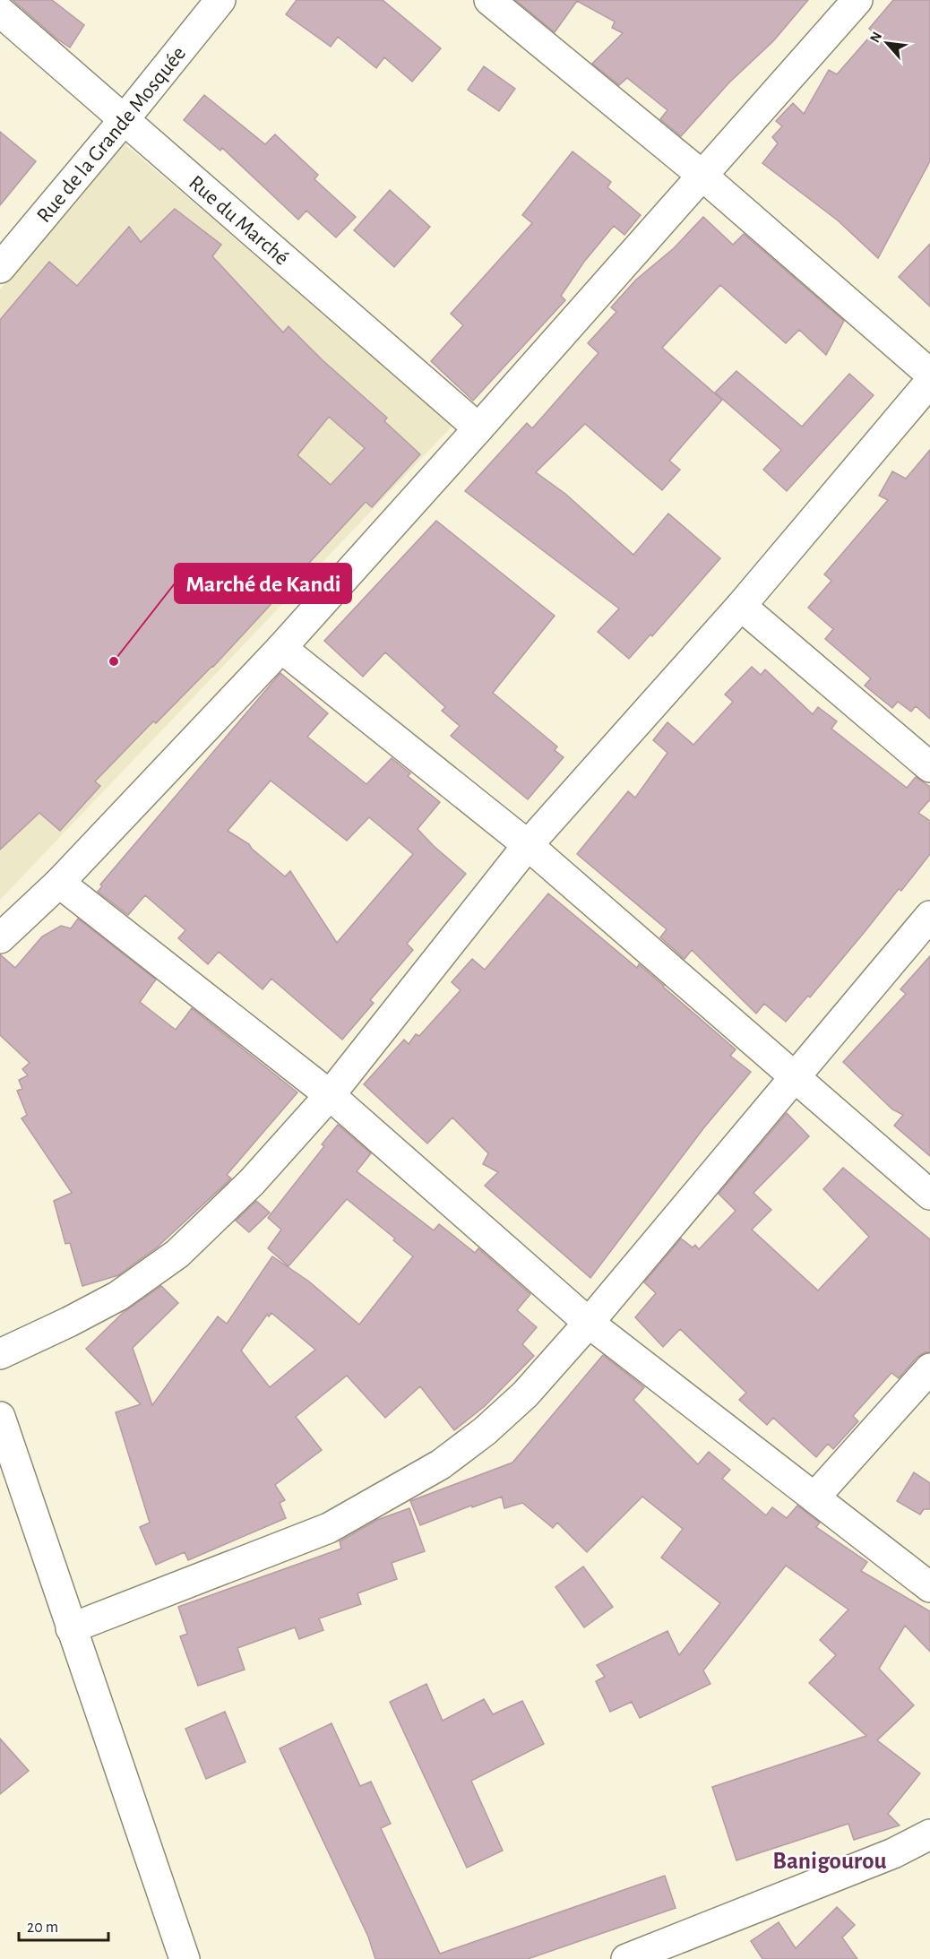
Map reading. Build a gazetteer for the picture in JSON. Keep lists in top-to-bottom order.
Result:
{
  "streets": {
    "street": ["Rue de la Grande Mosquée", "Rue du Marché"]
  },
  "crossings": [
    ["Rue de la Grande Mosquée", "Rue du Marché"]
  ],
  "districts": ["Banigourou"],
  "places": ["Marché de Kandi"],
  "scale_bar": "20 m",
  "north": "top left"
}
